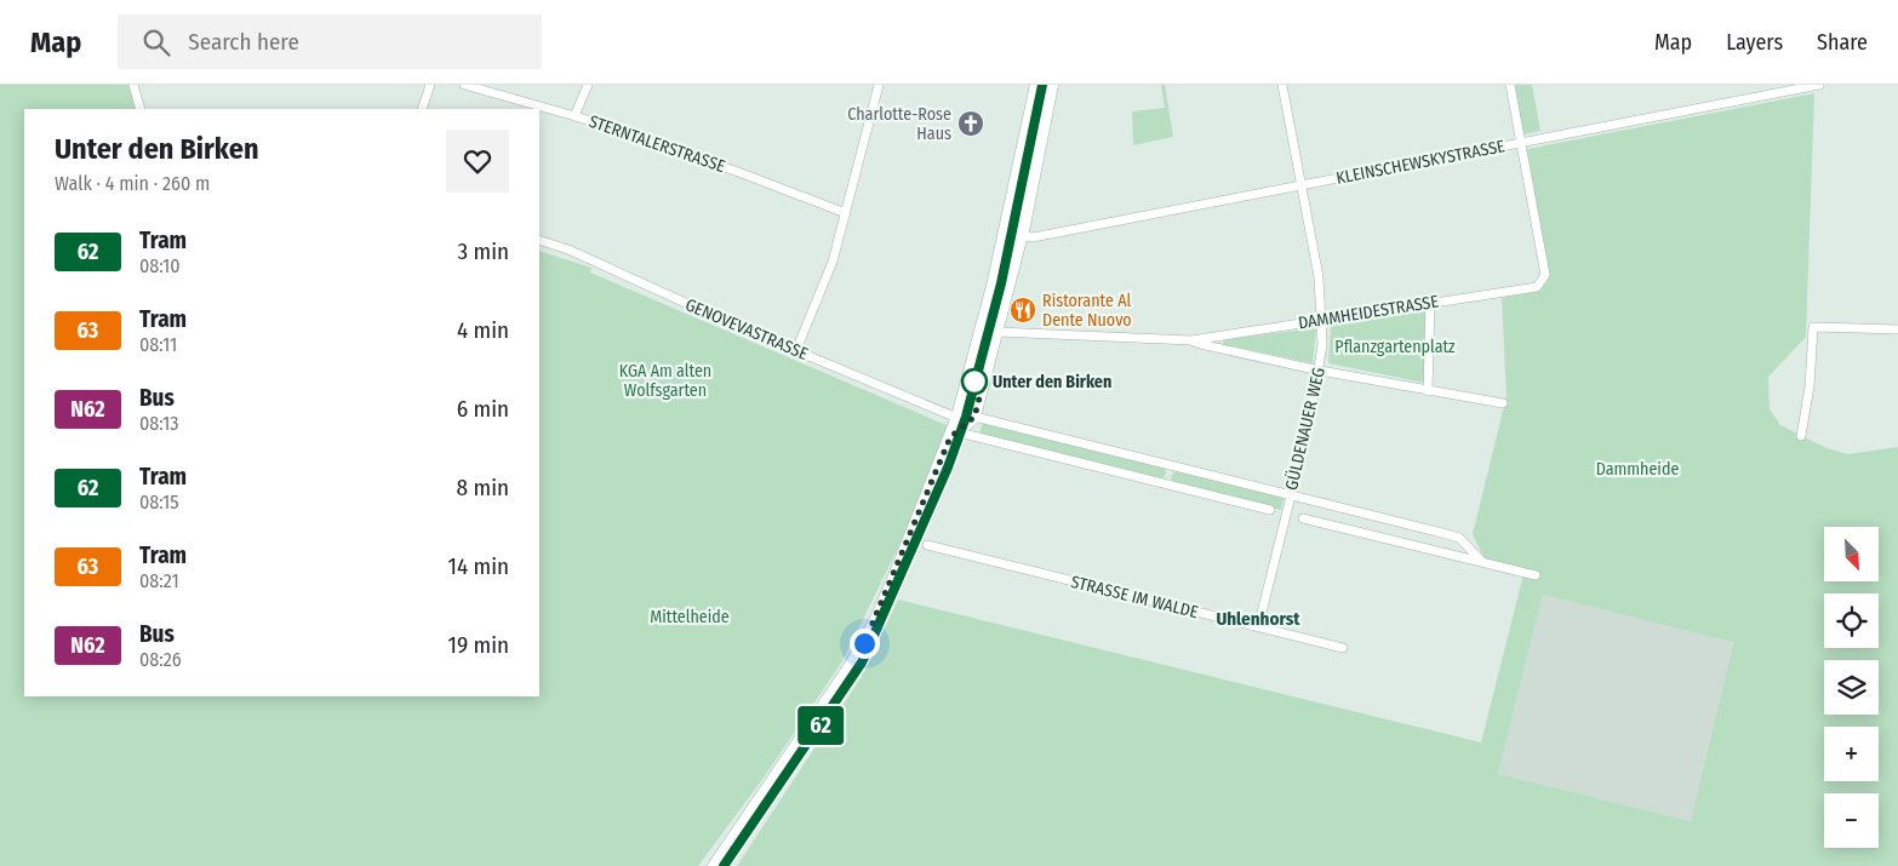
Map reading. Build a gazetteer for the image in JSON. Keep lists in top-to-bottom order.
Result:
{
  "streets": {
    "street": [
      "STERNTALERSTRASSE",
      "KLEINSCHEWSKYSTRASSE",
      "DAMMHEIDESTRASSE",
      "GENOVEVASTRASSE",
      "GÜLDENAUER WEG",
      "STRASSE IM WALDE"
    ]
  },
  "crossings": [
    ["KLEINSCHEWSKYSTRASSE", "DAMMHEIDESTRASSE"],
    ["KLEINSCHEWSKYSTRASSE", "GÜLDENAUER WEG"],
    ["DAMMHEIDESTRASSE", "GÜLDENAUER WEG"],
    ["GÜLDENAUER WEG", "STRASSE IM WALDE"]
  ],
  "districts": ["Uhlenhorst"],
  "parks": [
    "Pflanzgartenplatz",
    "KGA Am alten Wolfsgarten",
    "Dammheide",
    "Mittelheide"
  ],
  "places": {
    "church": ["Charlotte-Rose Haus"],
    "restaurant": ["Ristorante Al Dente Nuovo"],
    "other": ["Unter den Birken"]
  },
  "lines": ["tram line 62"],
  "north": "bottom right",
  "page": {
    "header": "Map",
    "search": "Search here",
    "nav": ["Map", "Layers", "Share"],
    "on_map": "62",
    "heading": ["Unter den Birken", "Walk · 4 min · 260 m"],
    "list": [
      {
        "mark": "62",
        "name": "Tram",
        "note": "08:10",
        "value": "3 min"
      },
      {
        "mark": "63",
        "name": "Tram",
        "note": "08:11",
        "value": "4 min"
      },
      {
        "mark": "N62",
        "name": "Bus",
        "note": "08:13",
        "value": "6 min"
      },
      {
        "mark": "62",
        "name": "Tram",
        "note": "08:15",
        "value": "8 min"
      },
      {
        "mark": "63",
        "name": "Tram",
        "note": "08:21",
        "value": "14 min"
      },
      {
        "mark": "N62",
        "name": "Bus",
        "note": "08:26",
        "value": "19 min"
      }
    ],
    "map_buttons": ["+", "−"]
  }
}
